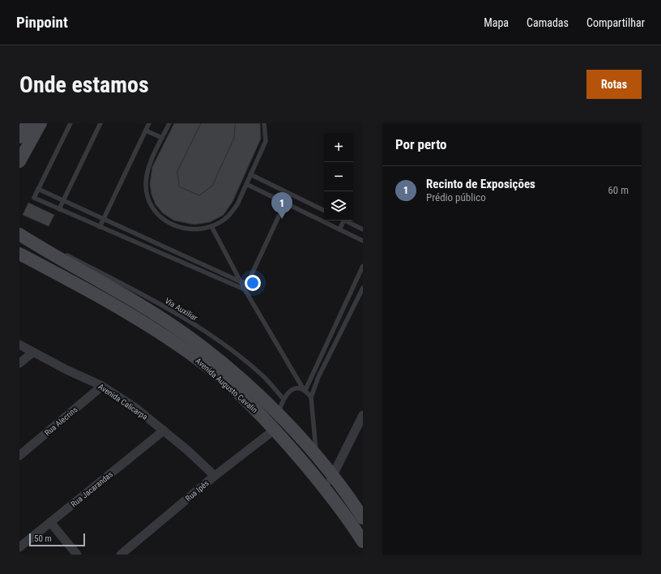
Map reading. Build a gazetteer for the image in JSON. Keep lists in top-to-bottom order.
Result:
{
  "streets": {
    "main road": ["Avenida Augusto Cavalin"],
    "street": [
      "Avenida Calicarpa",
      "Rua Alecrins",
      "Rua Jacarandas",
      "Rua Ipês"
    ],
    "lane": ["Via Auxiliar"]
  },
  "crossings": [
    ["Via Auxiliar", "Avenida Augusto Cavalin"],
    ["Avenida Augusto Cavalin", "Rua Ipês"],
    ["Avenida Calicarpa", "Rua Alecrins"],
    ["Avenida Calicarpa", "Rua Jacarandas"],
    ["Avenida Calicarpa", "Rua Ipês"]
  ],
  "scale_bar": "50 m",
  "page": {
    "header": "Pinpoint",
    "nav": ["Mapa", "Camadas", "Compartilhar"],
    "buttons": "Rotas",
    "title": "Onde estamos",
    "heading": "Por perto",
    "map_buttons": ["+", "−"],
    "list": [
      {
        "mark": "1",
        "name": "Recinto de Exposições",
        "note": "Prédio público",
        "value": "60 m"
      }
    ],
    "pins": "1",
    "scale": "50 m"
  }
}
